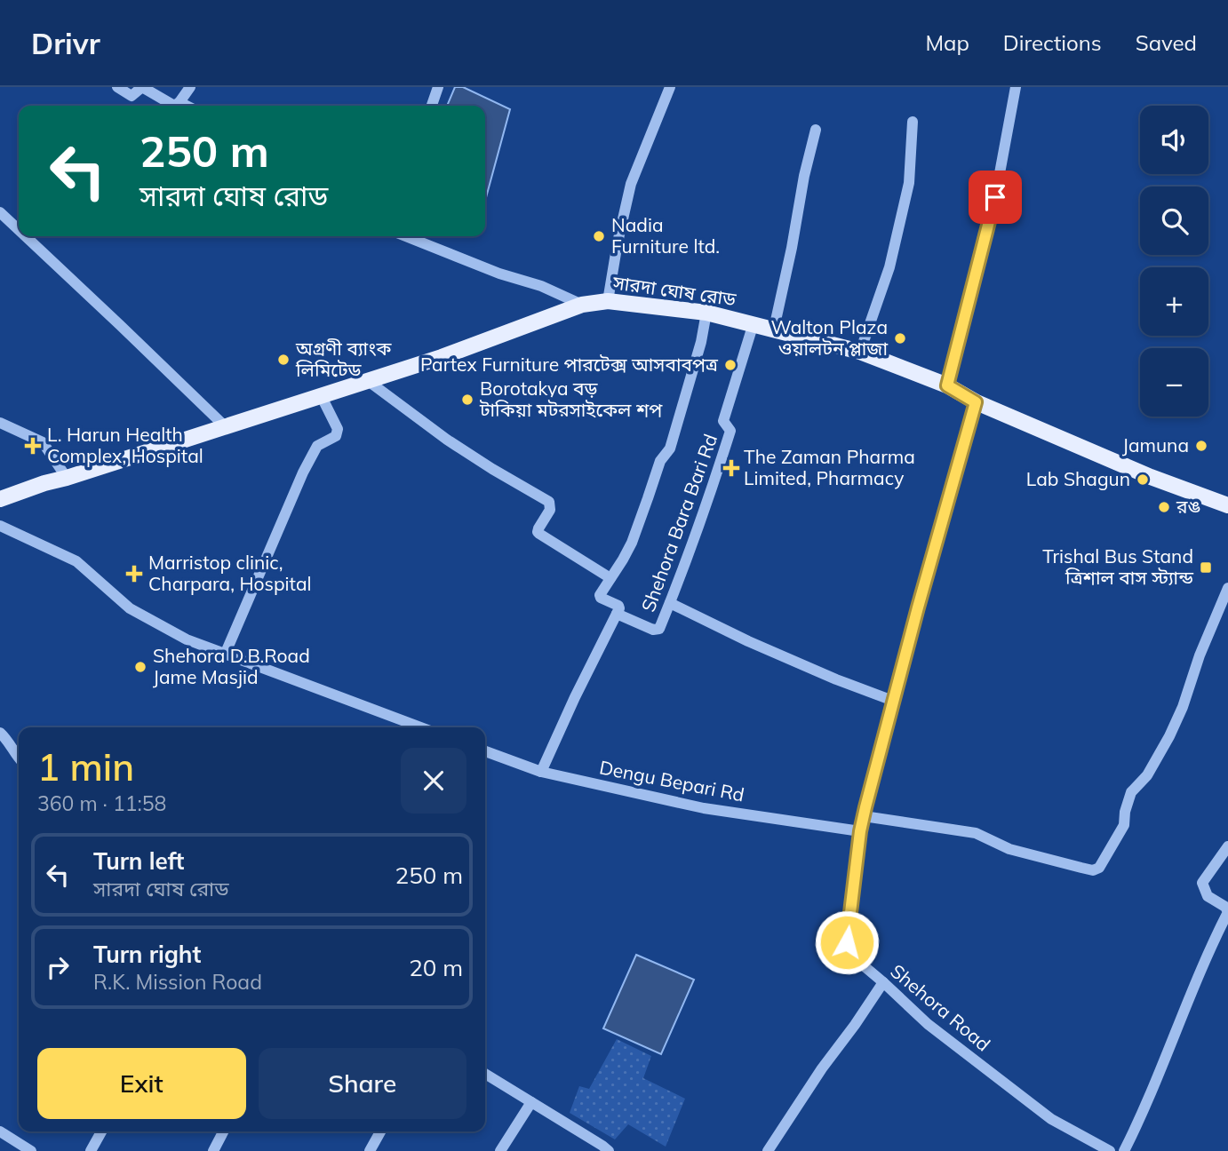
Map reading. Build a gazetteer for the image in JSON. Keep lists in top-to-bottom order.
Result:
{
  "streets": {
    "main road": ["সারদা ঘোষ রোড"],
    "street": ["Shehora Bara Bari Rd", "Dengu Bepari Rd", "Shehora Road"]
  },
  "crossings": [
    ["সারদা ঘোষ রোড", "Shehora Bara Bari Rd"],
    ["সারদা ঘোষ রোড", "Shehora Road"],
    ["Shehora Bara Bari Rd", "Dengu Bepari Rd"],
    ["Dengu Bepari Rd", "Shehora Road"]
  ],
  "places": {
    "other": [
      "Nadia Furniture ltd.",
      "Walton Plaza ওয়ালটন প্লাজা",
      "অগ্রণী ব্যাংক লিমিটেড",
      "Partex Furniture পারটেক্স আসবাবপত্র",
      "Borotakya বড় টাকিয়া মটরসাইকেল শপ",
      "Jamuna",
      "Lab Shagun",
      "রঙ",
      "Shehora D.B.Road Jame Masjid"
    ],
    "health": ["L. Harun Health Complex, Hospital", "The Zaman Pharma Limited, Pharmacy", "Marristop clinic, Charpara, Hospital"],
    "transit": ["Trishal Bus Stand ত্রিশাল বাস স্ট্যান্ড"]
  },
  "page": {
    "header": "Drivr",
    "nav": ["Map", "Directions", "Saved"],
    "map_buttons": ["+", "−"],
    "turn": ["250 m", "সারদা ঘোষ রোড"],
    "heading": ["1 min", "360 m · 11:58"],
    "list": [
      {
        "name": "Turn left",
        "note": "সারদা ঘোষ রোড",
        "value": "250 m"
      },
      {
        "name": "Turn right",
        "note": "R.K. Mission Road",
        "value": "20 m"
      }
    ],
    "buttons": ["Exit", "Share"]
  }
}
